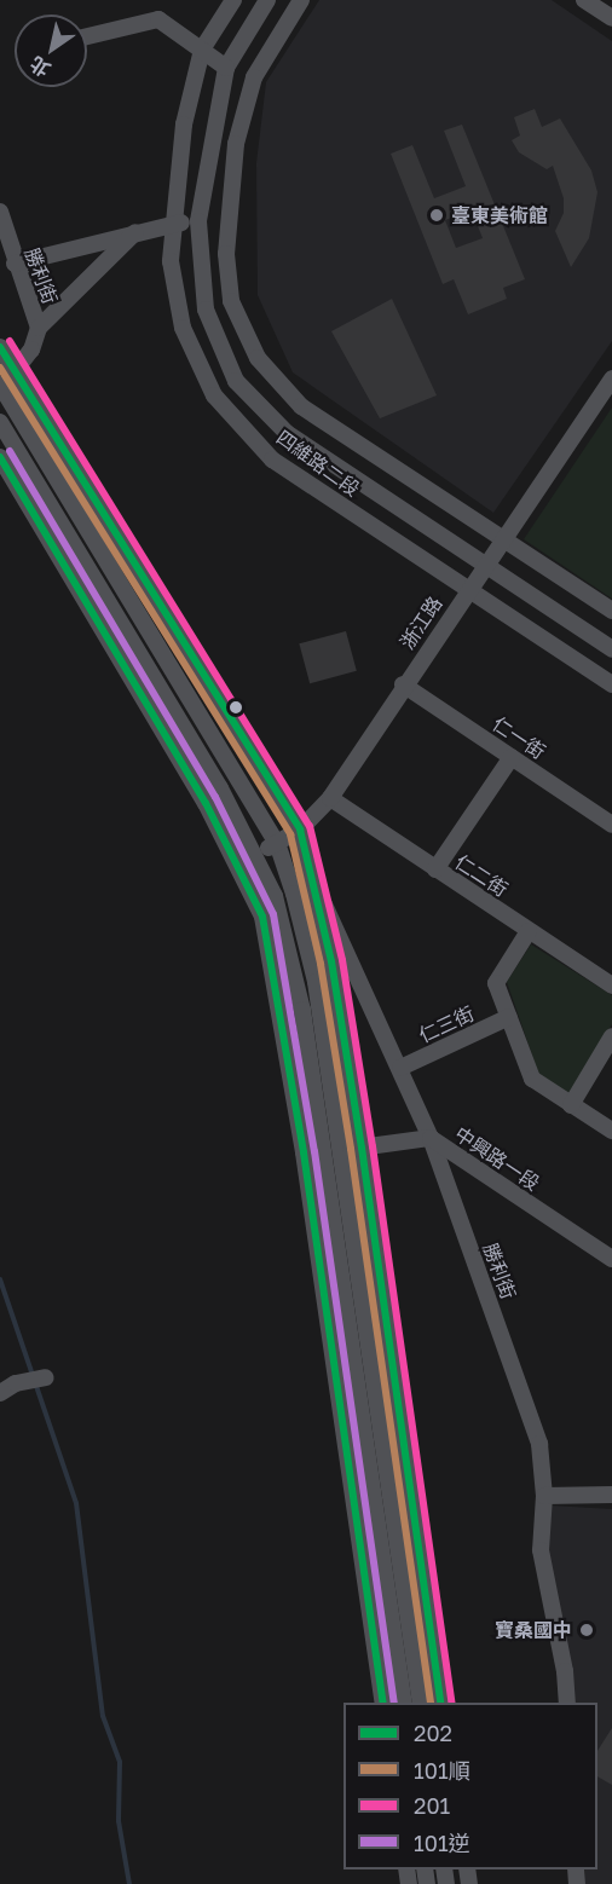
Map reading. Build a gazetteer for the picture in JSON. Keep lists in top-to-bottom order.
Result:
{
  "streets": {
    "street": [
      "勝利街",
      "四維路二段",
      "浙江路",
      "仁一街",
      "仁二街",
      "仁三街",
      "中興路一段"
    ]
  },
  "crossings": [
    ["勝利街", "仁三街"],
    ["勝利街", "中興路一段"],
    ["四維路二段", "浙江路"],
    ["浙江路", "仁一街"],
    ["浙江路", "仁二街"]
  ],
  "places": ["臺東美術館", "寶桑國中"],
  "lines": [
    "transit line 201",
    "transit line 202",
    "transit line 101順",
    "transit line 101逆"
  ],
  "legend": [
    "202",
    "101順",
    "201",
    "101逆"
  ],
  "north": "bottom left"
}
